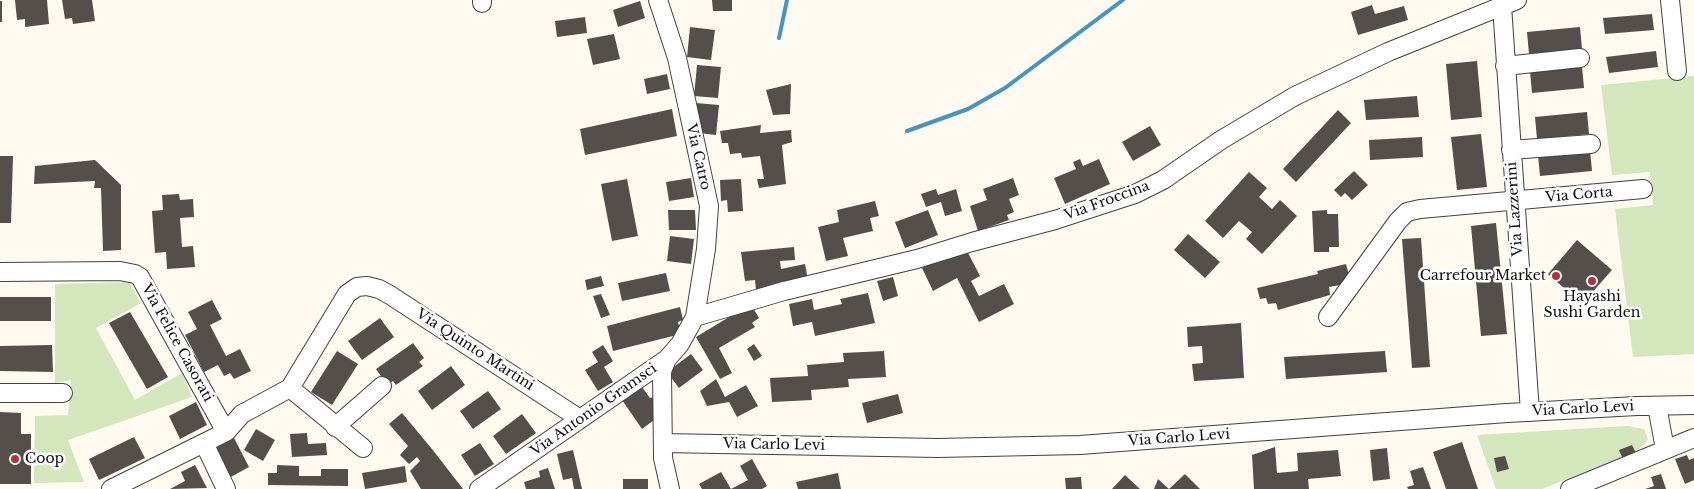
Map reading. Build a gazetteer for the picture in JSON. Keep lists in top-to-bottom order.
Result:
{
  "streets": {
    "street": [
      "Via Catro",
      "Via Corta",
      "Via Froccina",
      "Via Lazzerini",
      "Via Felice Casorati",
      "Via Quinto Martini",
      "Via Carlo Levi",
      "Via Antonio Gramsci"
    ]
  },
  "crossings": [
    ["Via Catro", "Via Froccina"],
    ["Via Catro", "Via Antonio Gramsci"],
    ["Via Corta", "Via Lazzerini"],
    ["Via Froccina", "Via Lazzerini"],
    ["Via Froccina", "Via Antonio Gramsci"],
    ["Via Lazzerini", "Via Carlo Levi"],
    ["Via Quinto Martini", "Via Antonio Gramsci"]
  ],
  "places": ["Carrefour Market", "Hayashi Sushi Garden", "Coop"]
}
